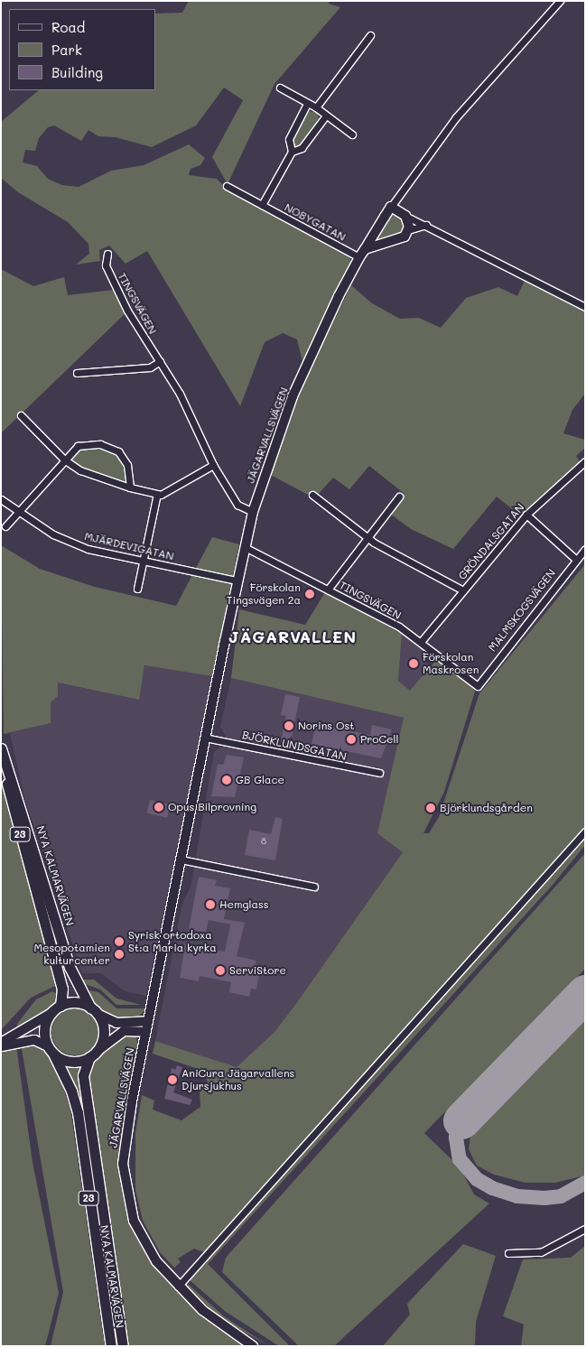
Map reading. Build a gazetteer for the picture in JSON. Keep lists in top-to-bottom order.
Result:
{
  "streets": {
    "main road": ["23", "NYA KALMARVÄGEN"],
    "street": [
      "NOBYGATAN",
      "TINGSVÄGEN",
      "JÄGARVALLSVÄGEN",
      "GRÖNDALSGATAN",
      "MJÄRDEVIGATAN",
      "MALMSKOGSVÄGEN",
      "BJÖRKLUNDSGATAN"
    ]
  },
  "crossings": [
    ["NOBYGATAN", "JÄGARVALLSVÄGEN"],
    ["TINGSVÄGEN", "JÄGARVALLSVÄGEN"],
    ["TINGSVÄGEN", "GRÖNDALSGATAN"],
    ["TINGSVÄGEN", "MALMSKOGSVÄGEN"],
    ["JÄGARVALLSVÄGEN", "MJÄRDEVIGATAN"],
    ["JÄGARVALLSVÄGEN", "BJÖRKLUNDSGATAN"],
    ["JÄGARVALLSVÄGEN", "23"],
    ["JÄGARVALLSVÄGEN", "NYA KALMARVÄGEN"],
    ["23", "NYA KALMARVÄGEN"]
  ],
  "districts": ["JÄGARVALLEN"],
  "places": [
    "Förskolan Tingsvägen 2a",
    "Förskolan Maskrosen",
    "Norins Ost",
    "ProCell",
    "GB Glace",
    "Opus Bilprovning",
    "Björklundsgården",
    "Hemglass",
    "Syrisk ortodoxa St:a Maria kyrka",
    "Mesopotamien kulturcenter",
    "ServiStore",
    "AniCura Jägarvallens Djursjukhus"
  ],
  "house_numbers": ["8"],
  "legend": ["Road", "Park", "Building"]
}
